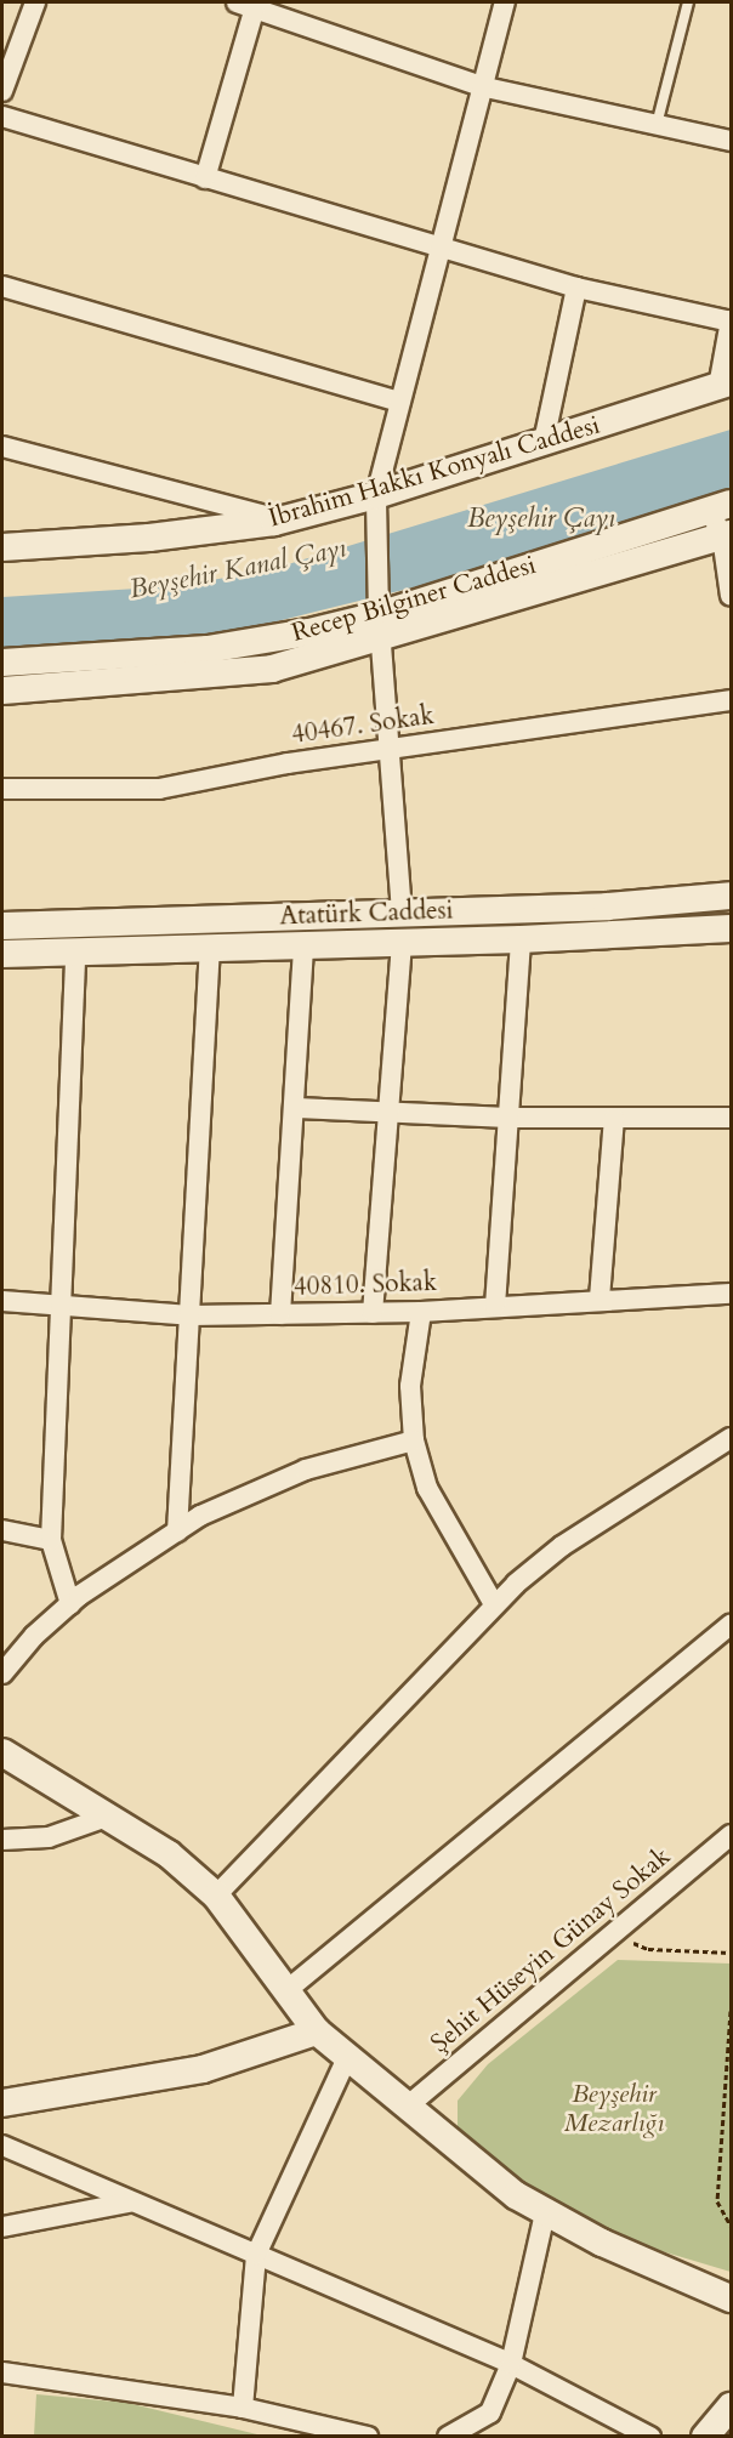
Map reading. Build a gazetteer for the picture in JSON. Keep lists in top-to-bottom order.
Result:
{
  "streets": {
    "street": [
      "İbrahim Hakkı Konyalı Caddesi",
      "Recep Bilginer Caddesi",
      "40467. Sokak",
      "Atatürk Caddesi",
      "40810. Sokak",
      "Şehit Hüseyin Günay Sokak"
    ]
  },
  "water": ["Beyşehir Çayı", "Beyşehir Kanal Çayı"],
  "parks": ["Beyşehir Mezarlığı"]
}
